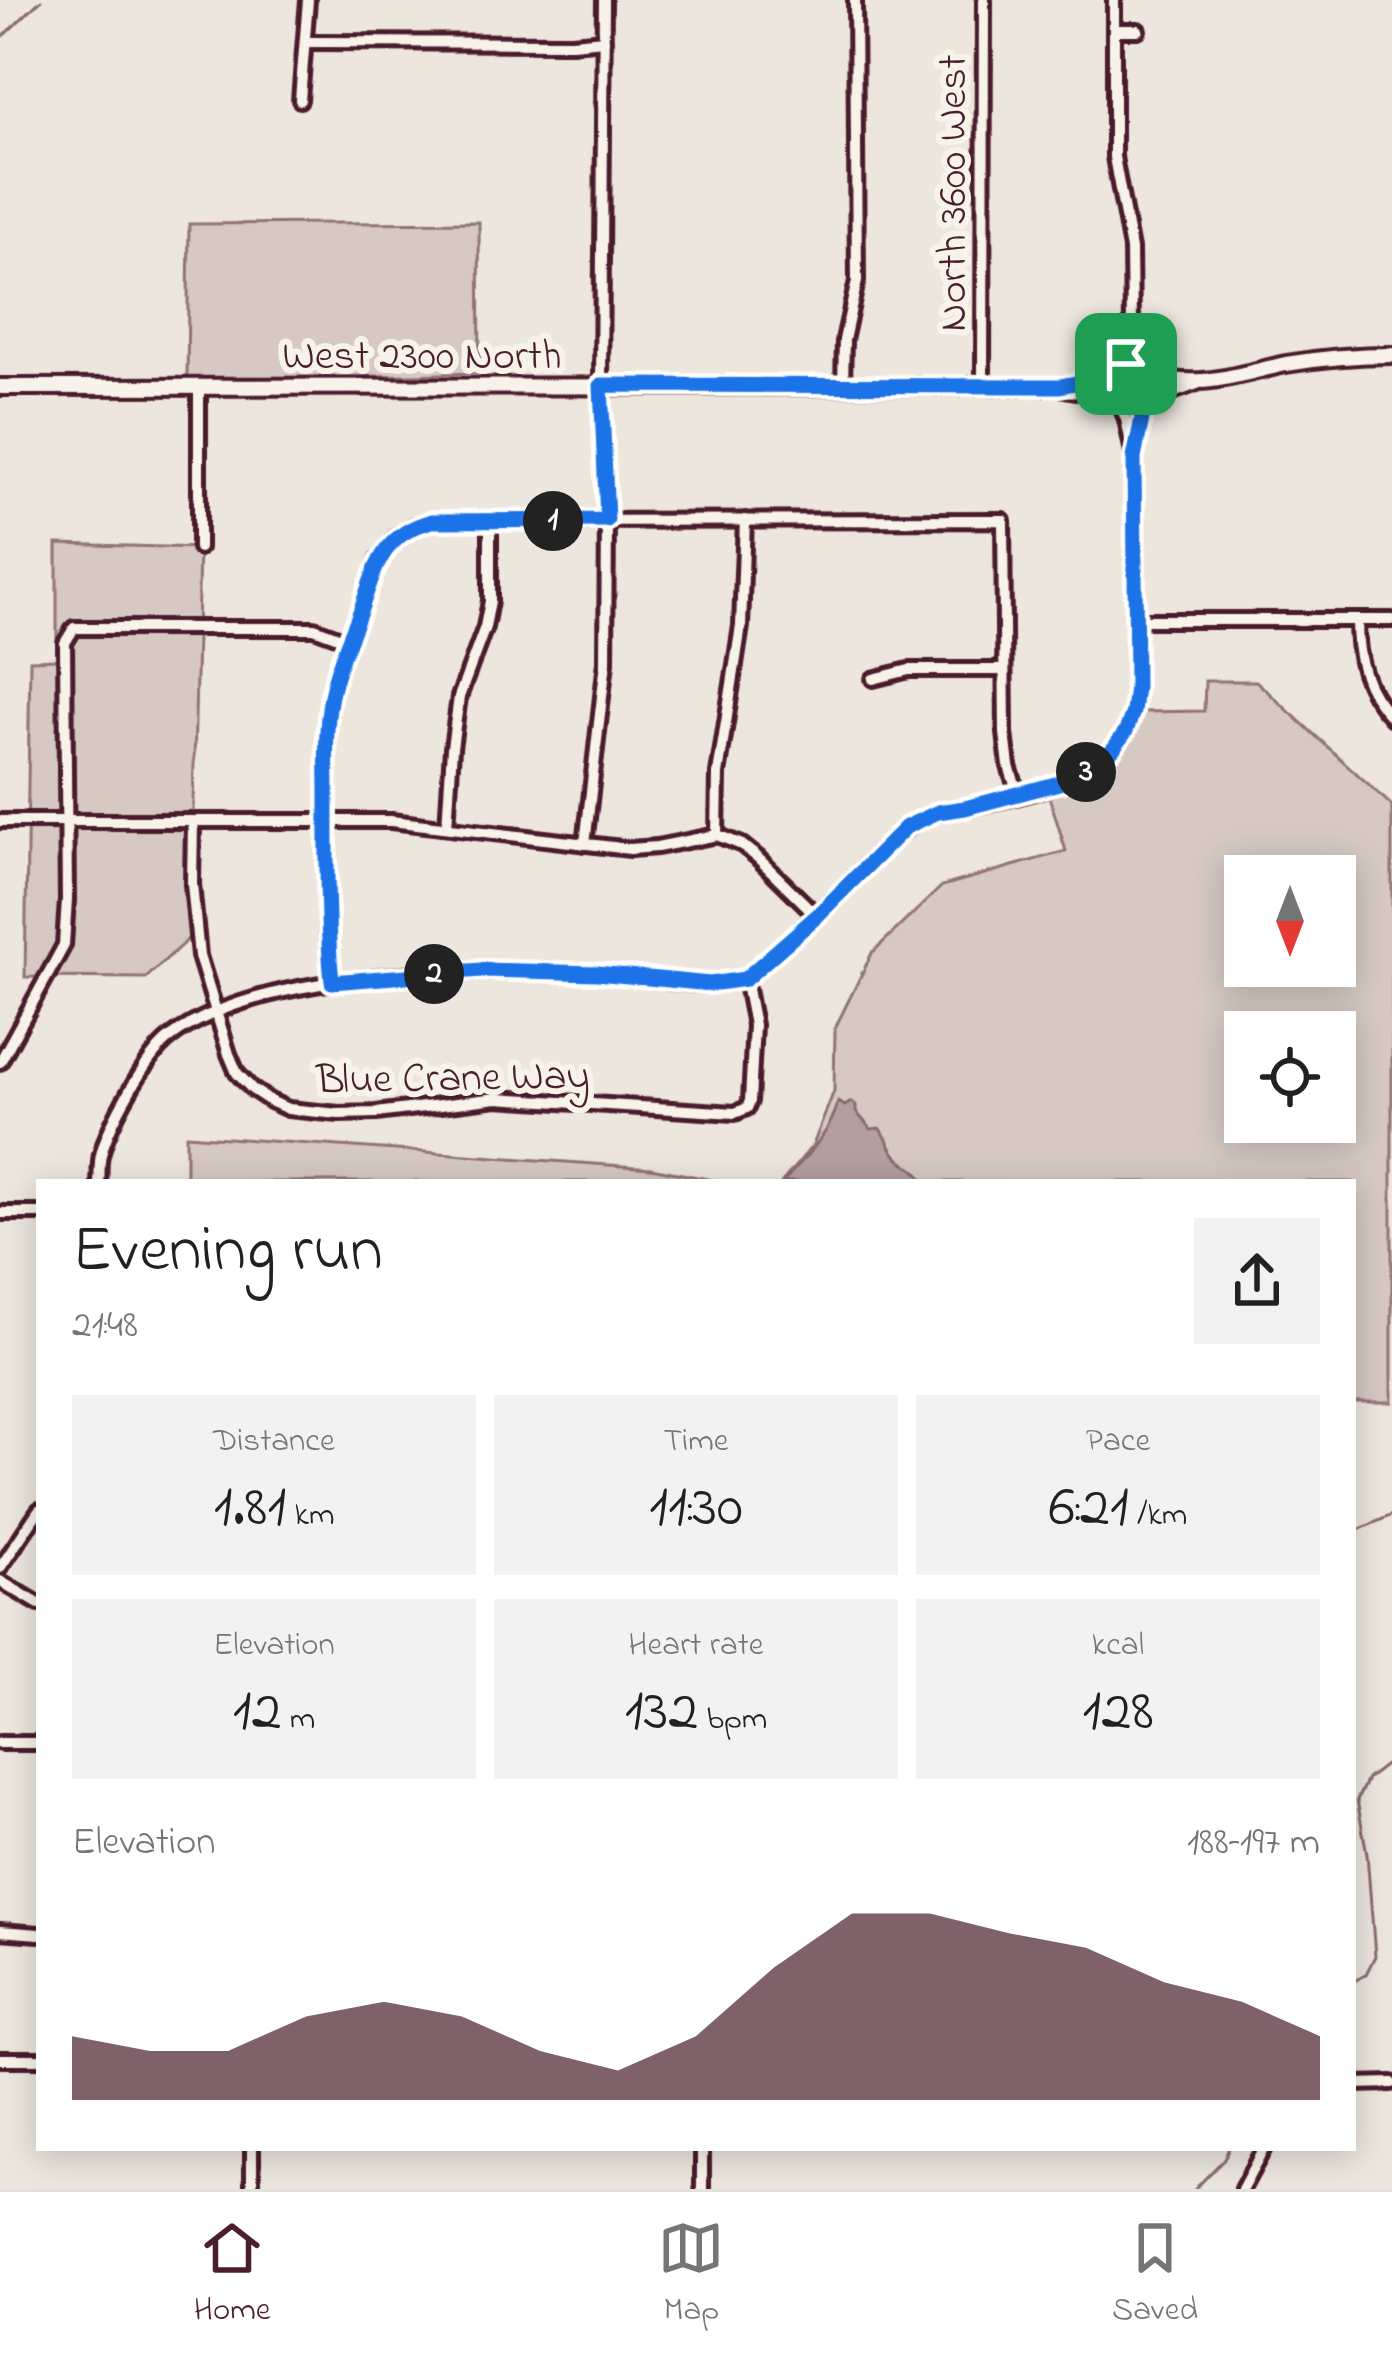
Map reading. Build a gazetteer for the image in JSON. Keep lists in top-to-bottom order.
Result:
{
  "streets": {
    "street": ["North 3600 West", "West 2300 North", "Blue Crane Way"]
  },
  "crossings": [
    ["North 3600 West", "West 2300 North"]
  ],
  "north": "bottom",
  "page": {
    "pins": ["1", "3", "2"],
    "heading": ["Evening run", "21:48"],
    "stats": [
      ["Distance", "1.81 km"],
      ["Time", "11:30"],
      ["Pace", "6:21 /km"],
      ["Elevation", "12 m"],
      ["Heart rate", "132 bpm"],
      ["kcal", "128"]
    ],
    "chart": ["Elevation", "188–197 m"],
    "tabs": ["Home", "Map", "Saved"]
  }
}
